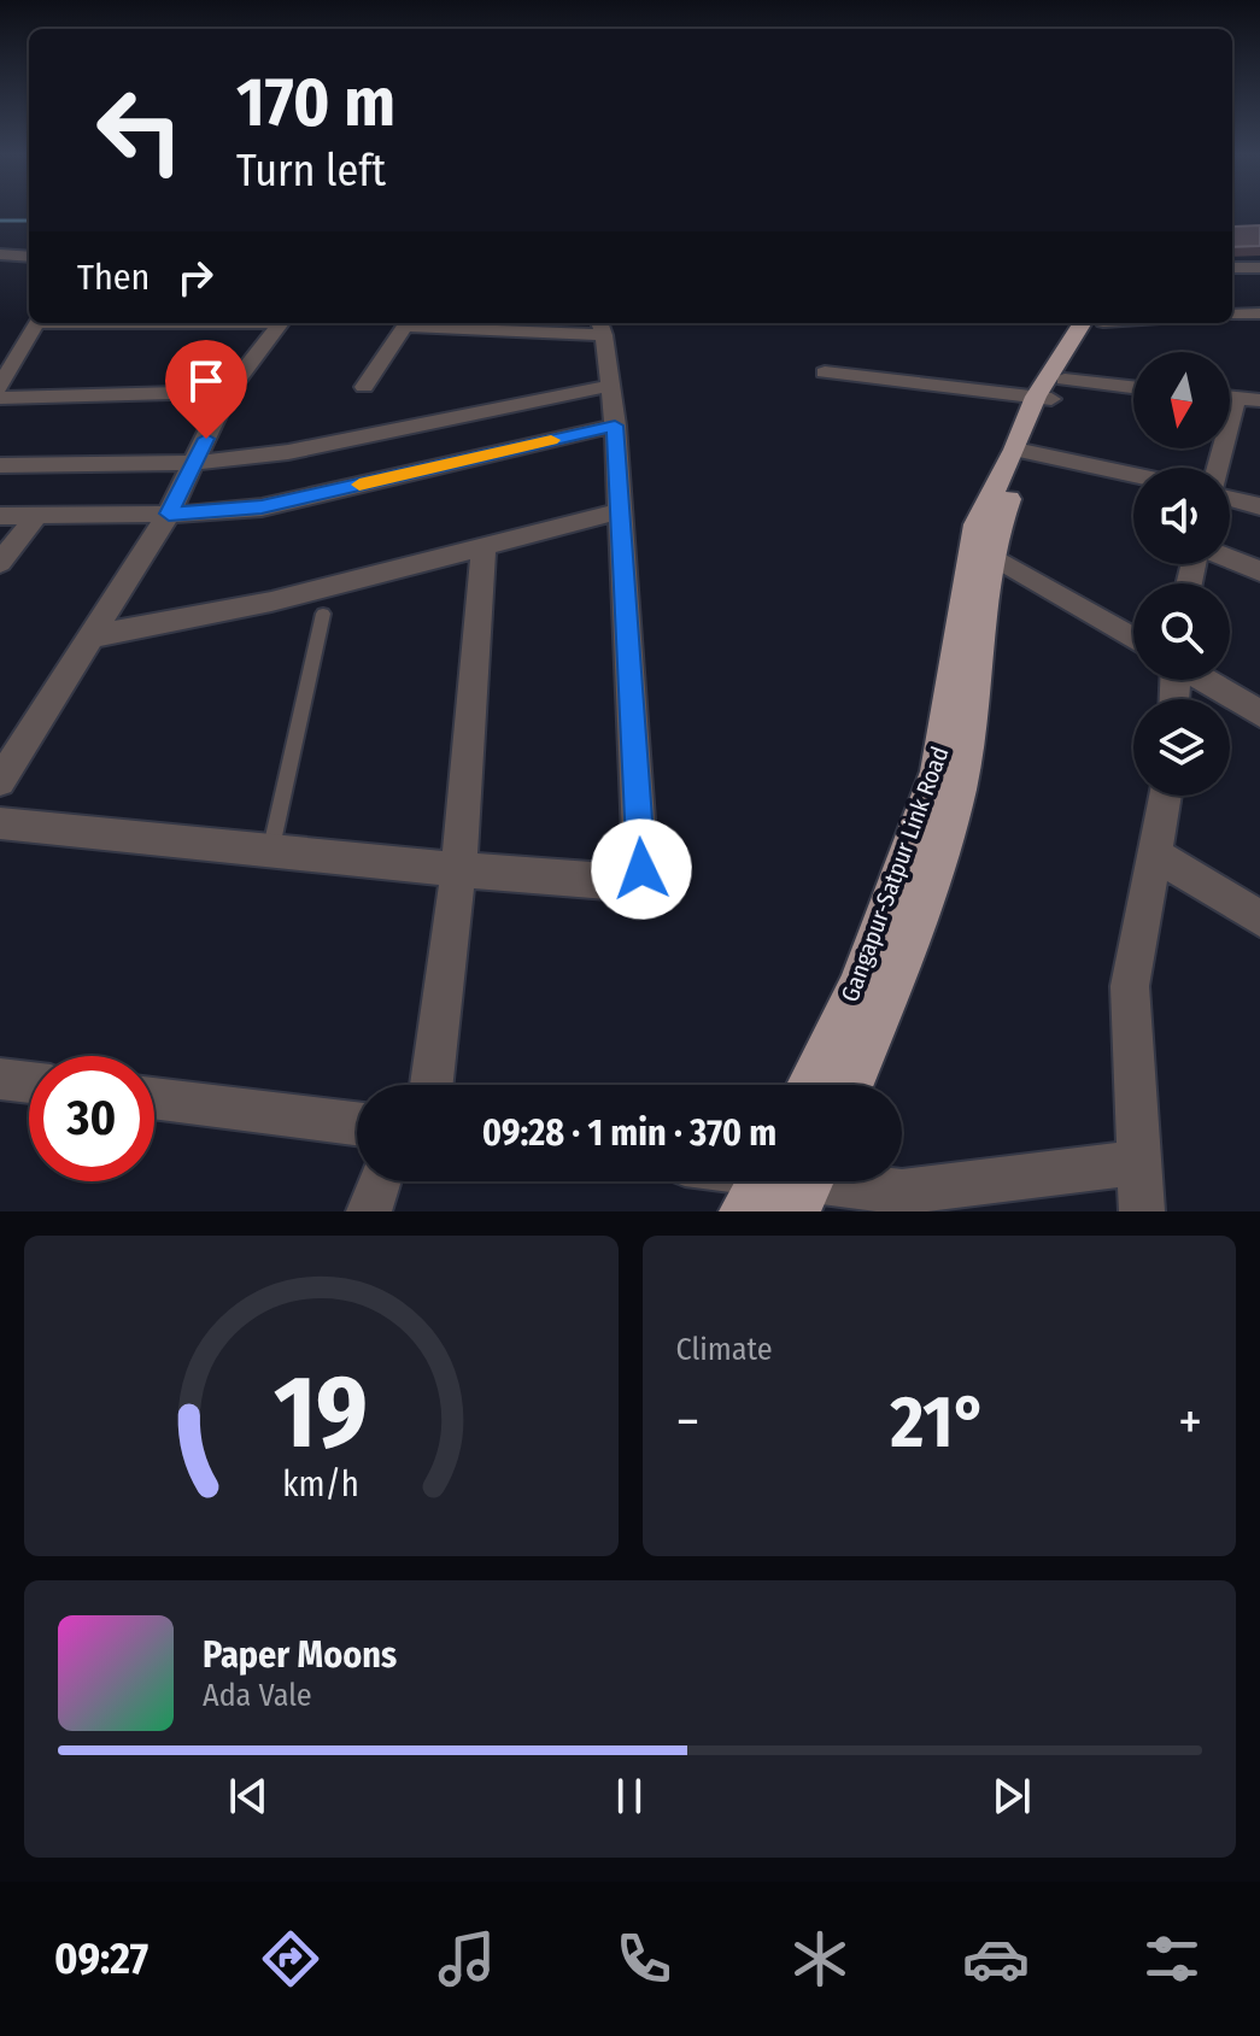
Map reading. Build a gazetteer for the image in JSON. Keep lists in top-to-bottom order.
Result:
{
  "streets": {
    "main road": ["Gangapur-Satpur Link Road"]
  },
  "north": "bottom",
  "page": {
    "turn": ["170 m", "Turn left"],
    "then": "Then",
    "limit": "30",
    "trip": "09:28 · 1 min · 370 m",
    "tile": "Climate",
    "heat": ["−", "21°", "+"],
    "song": ["Paper Moons", "Ada Vale"],
    "tabs": "09:27",
    "gauge": ["19", "km/h"]
  }
}
